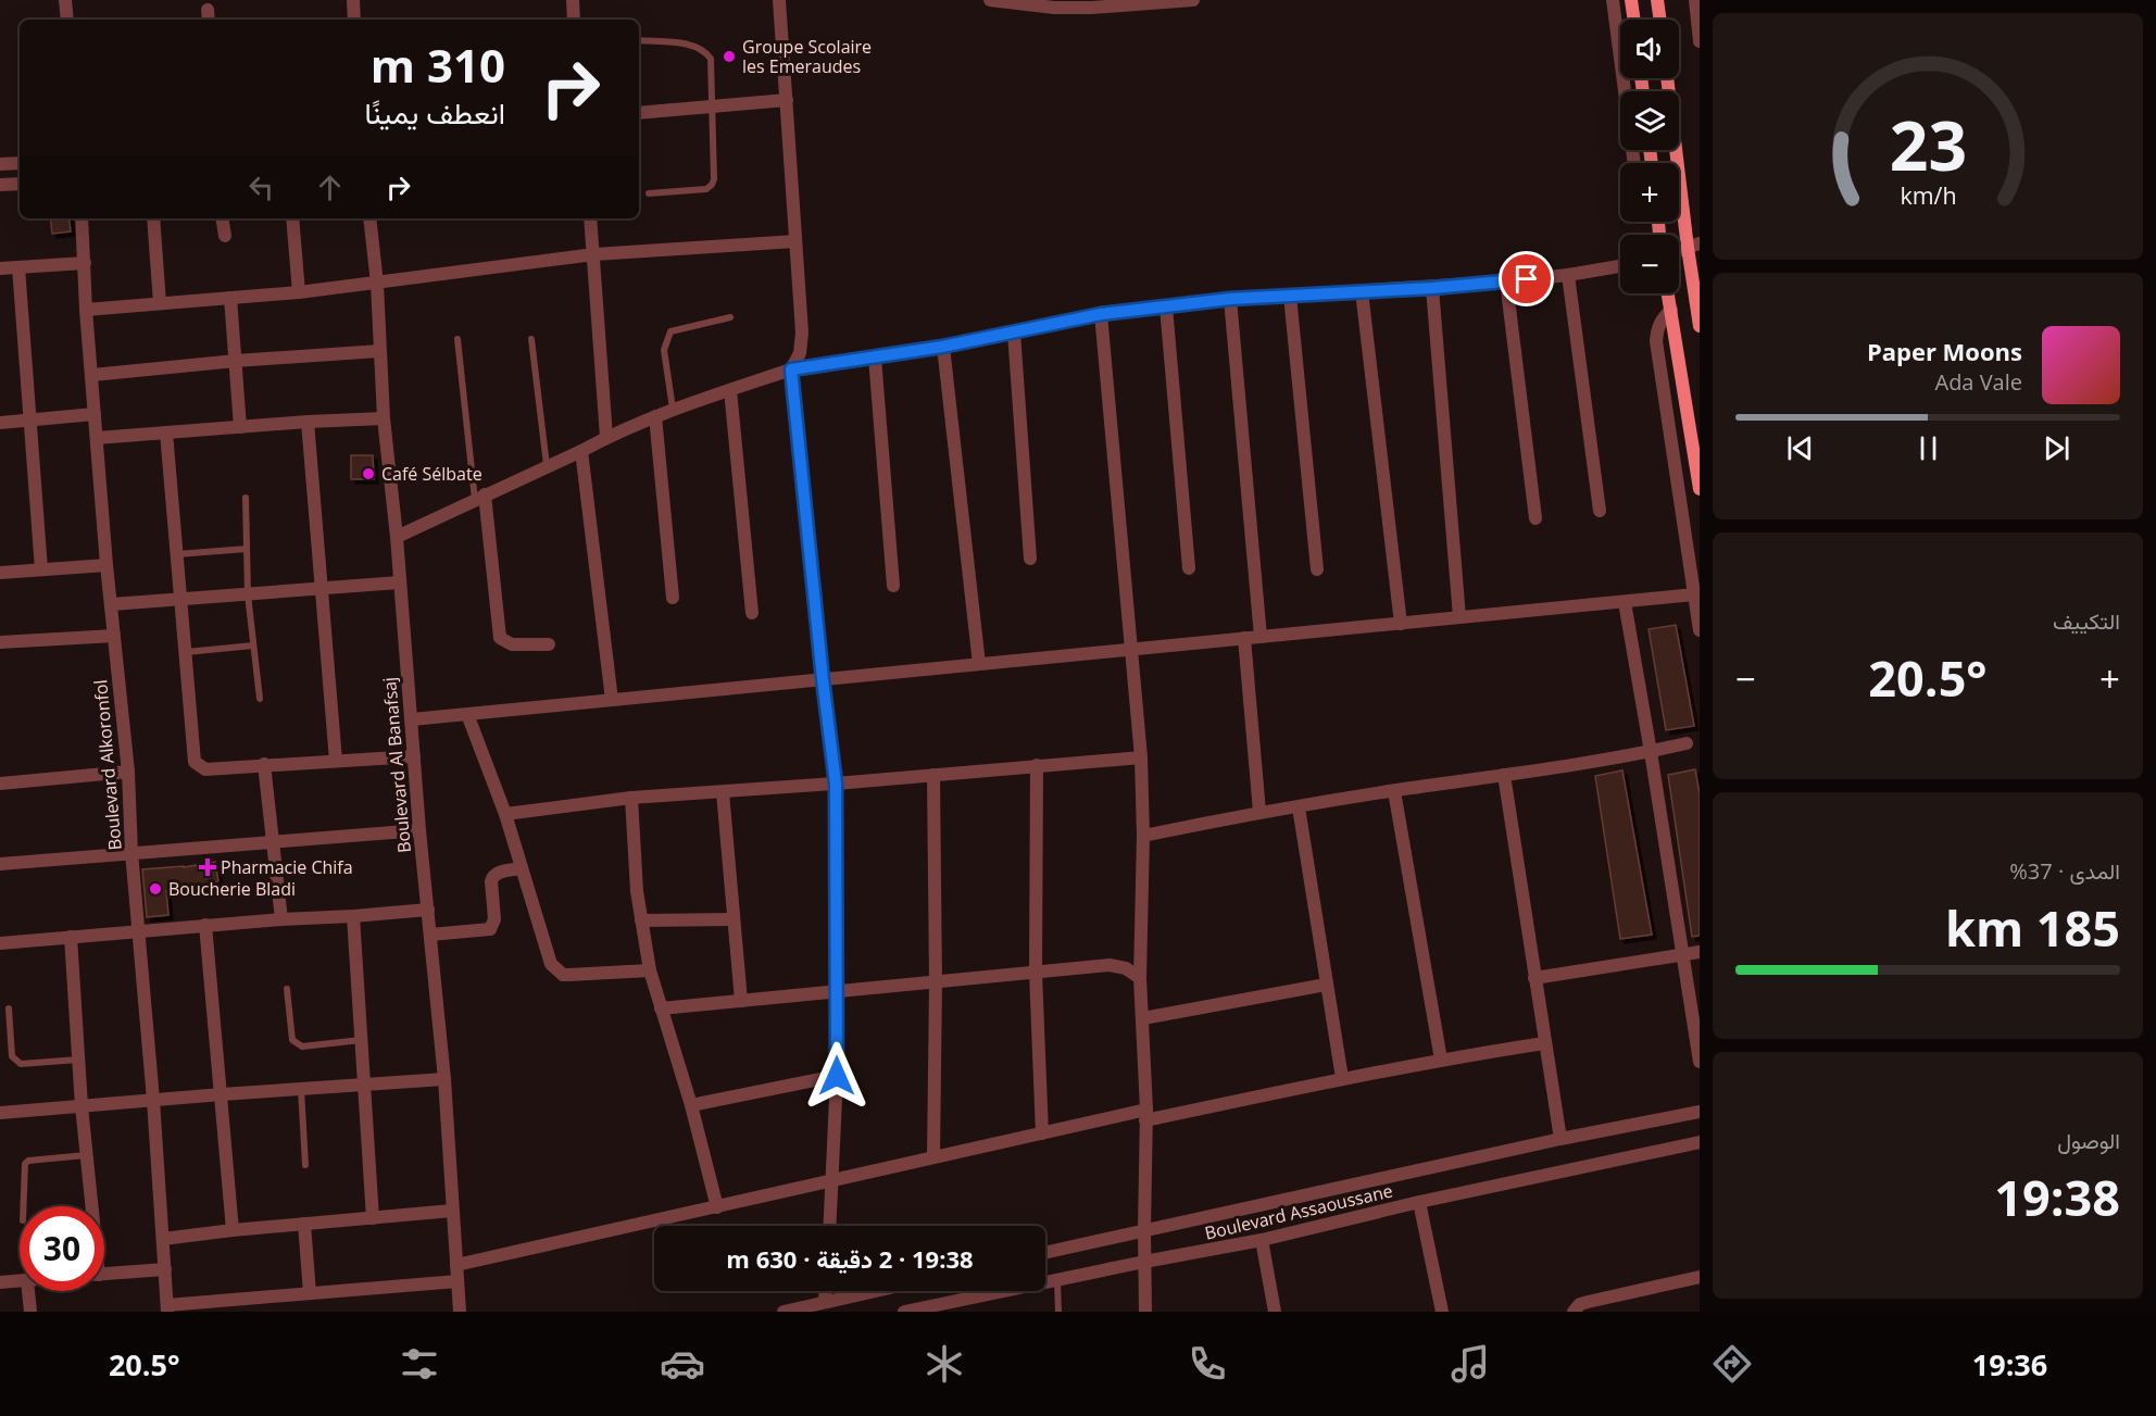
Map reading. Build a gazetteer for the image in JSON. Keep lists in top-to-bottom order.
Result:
{
  "streets": {
    "street": ["Boulevard Alkoronfol", "Boulevard Al Banafsaj", "Boulevard Assaoussane"]
  },
  "places": {
    "other": ["Groupe Scolaire les Emeraudes", "Café Sélbate", "Boucherie Bladi"],
    "health": ["Pharmacie Chifa"]
  },
  "page": {
    "map_buttons": ["+", "−"],
    "turn": ["310 m", "انعطف يمينًا"],
    "song": ["Paper Moons", "Ada Vale"],
    "tile": [
      "التكييف",
      ["المدى · 37%", "185 km"],
      ["الوصول", "19:38"]
    ],
    "heat": ["−", "20.5°", "+"],
    "limit": "30",
    "trip": "19:38 · 2 دقيقة · 630 m",
    "tabs": ["19:36", "20.5°"],
    "gauge": ["23", "km/h"]
  }
}
